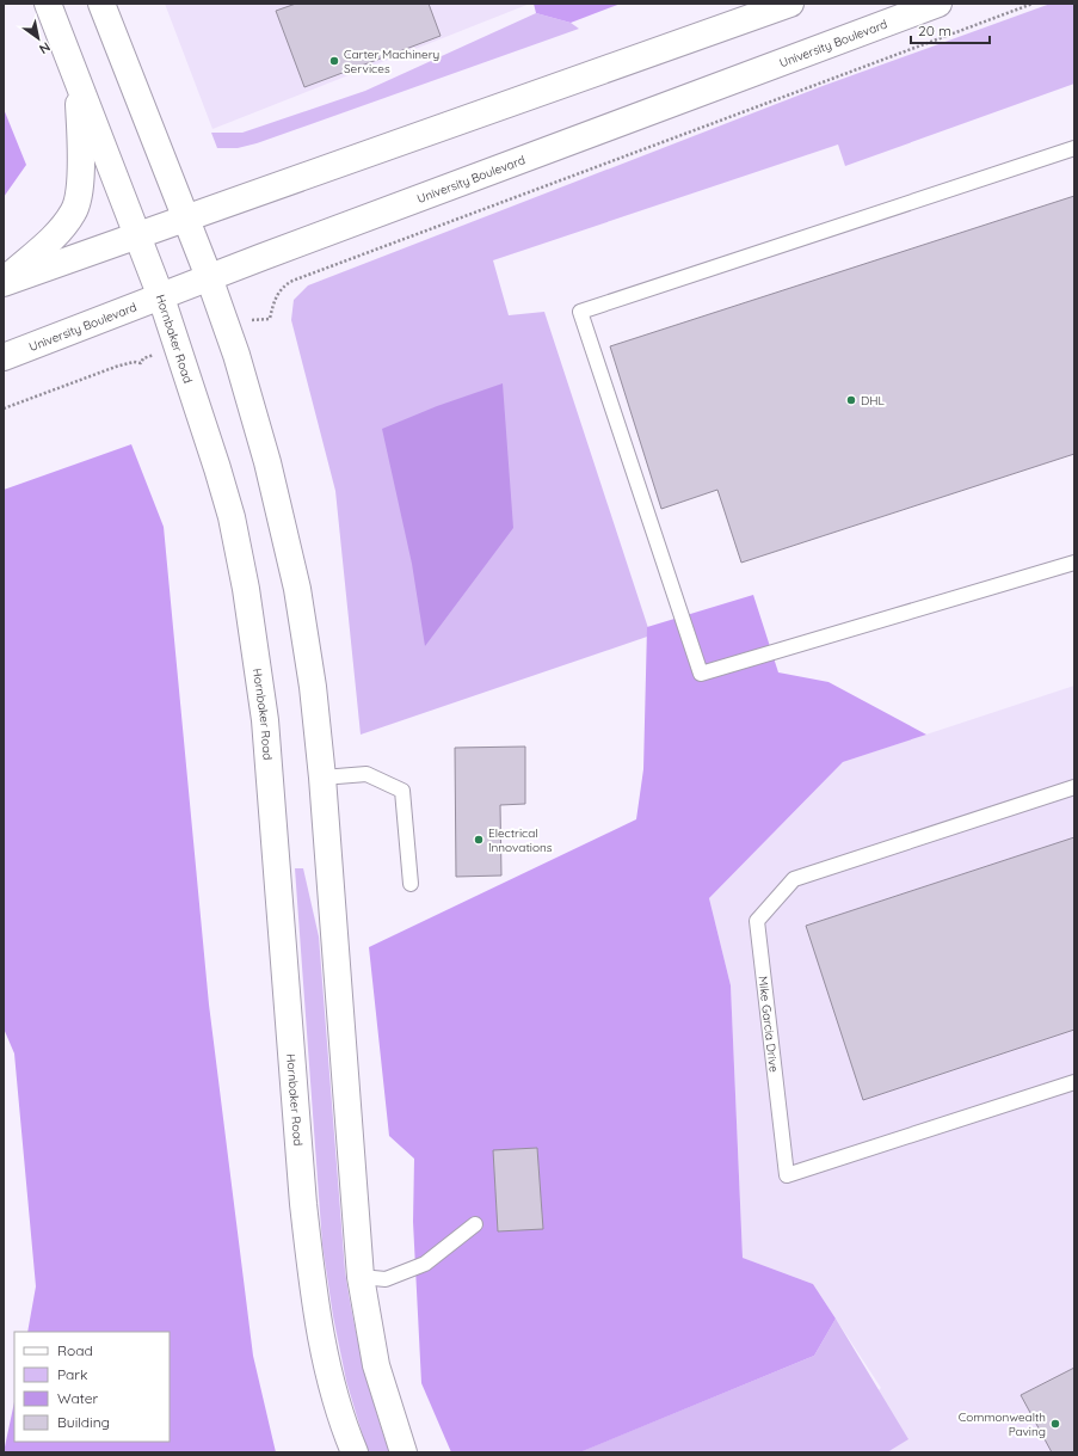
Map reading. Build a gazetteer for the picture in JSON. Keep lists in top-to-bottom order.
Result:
{
  "streets": {
    "main road": ["University Boulevard", "Hornbaker Road"],
    "lane": ["Mike Garcia Drive"]
  },
  "crossings": [
    ["University Boulevard", "Hornbaker Road"]
  ],
  "places": [
    "Carter Machinery Services",
    "DHL",
    "Electrical Innovations",
    "Commonwealth Paving"
  ],
  "legend": [
    "Road",
    "Park",
    "Water",
    "Building"
  ],
  "scale_bar": "20 m",
  "north": "bottom right"
}
